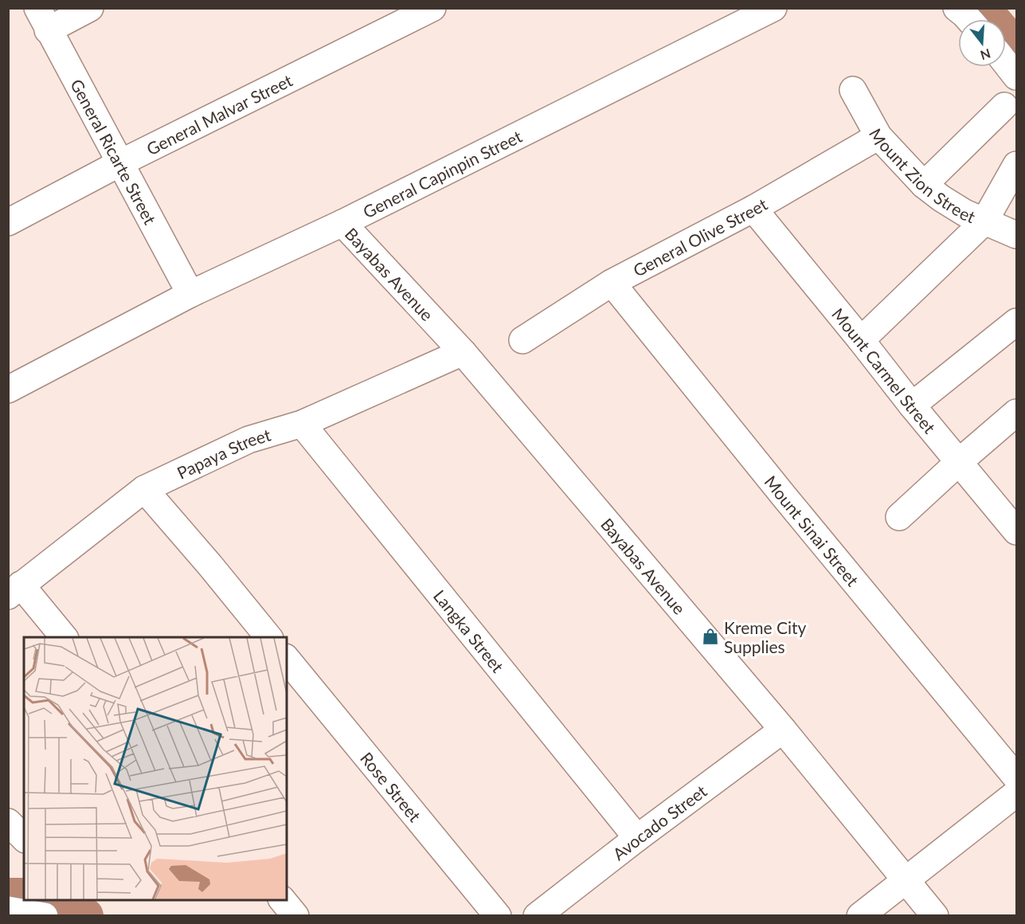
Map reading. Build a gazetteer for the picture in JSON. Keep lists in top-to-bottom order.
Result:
{
  "streets": {
    "street": [
      "General Malvar Street",
      "General Ricarte Street",
      "Mount Zion Street",
      "General Capinpin Street",
      "General Olive Street",
      "Bayabas Avenue",
      "Mount Carmel Street",
      "Papaya Street",
      "Mount Sinai Street",
      "Langka Street",
      "Rose Street",
      "Avocado Street"
    ]
  },
  "crossings": [
    ["General Malvar Street", "General Ricarte Street"],
    ["General Ricarte Street", "General Capinpin Street"],
    ["Mount Zion Street", "General Olive Street"],
    ["General Capinpin Street", "Bayabas Avenue"],
    ["General Olive Street", "Mount Carmel Street"],
    ["General Olive Street", "Mount Sinai Street"],
    ["Bayabas Avenue", "Papaya Street"],
    ["Bayabas Avenue", "Avocado Street"],
    ["Papaya Street", "Langka Street"],
    ["Langka Street", "Avocado Street"]
  ],
  "places": {
    "shop": ["Kreme City Supplies"]
  },
  "north": "bottom"
}
